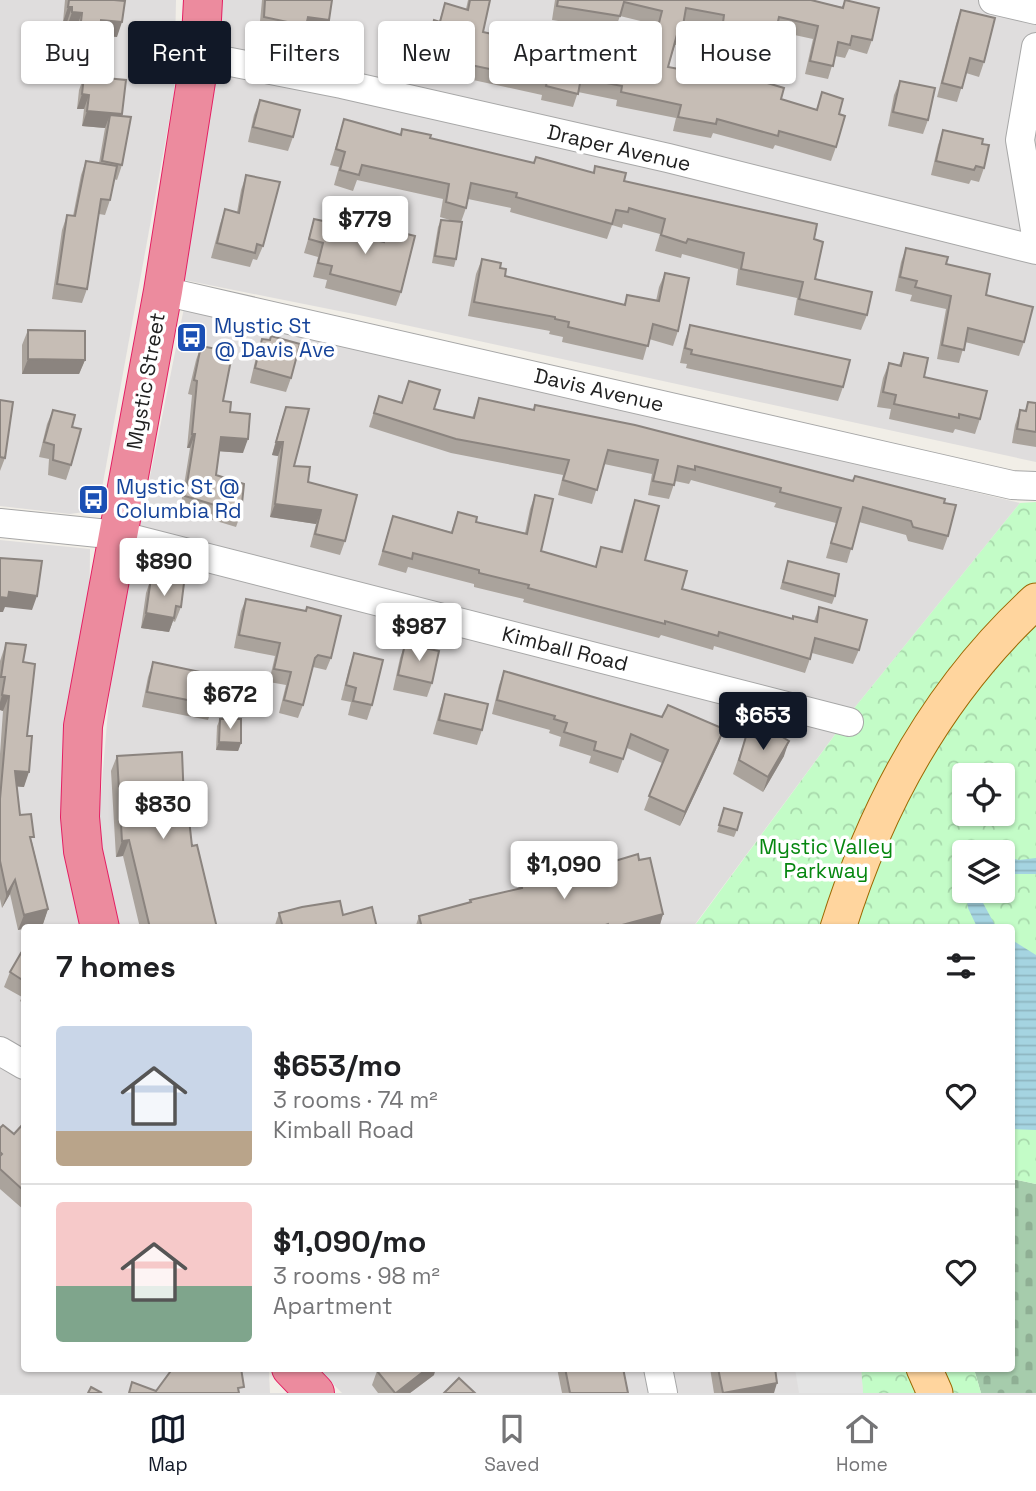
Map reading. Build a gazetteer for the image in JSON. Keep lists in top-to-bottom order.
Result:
{
  "streets": {
    "highway": ["Mystic Street"],
    "street": ["Draper Avenue", "Davis Avenue", "Kimball Road"]
  },
  "crossings": [
    ["Mystic Street", "Davis Avenue"],
    ["Mystic Street", "Kimball Road"]
  ],
  "parks": ["Mystic Valley Parkway"],
  "places": {
    "bus stop": ["Mystic St @ Davis Ave", "Mystic St @ Columbia Rd"]
  },
  "page": {
    "chip": [
      "Buy",
      "Rent",
      "Filters",
      "New",
      "Apartment",
      "House"
    ],
    "price": [
      "$779",
      "$890",
      "$987",
      "$672",
      "$653",
      "$830",
      "$1,090"
    ],
    "heading": "7 homes",
    "list": [
      {
        "name": "$653/mo",
        "note": "3 rooms · 74 m² · Kimball Road"
      },
      {
        "name": "$1,090/mo",
        "note": "3 rooms · 98 m² · Apartment"
      }
    ],
    "tabs": ["Map", "Saved", "Home"]
  }
}
